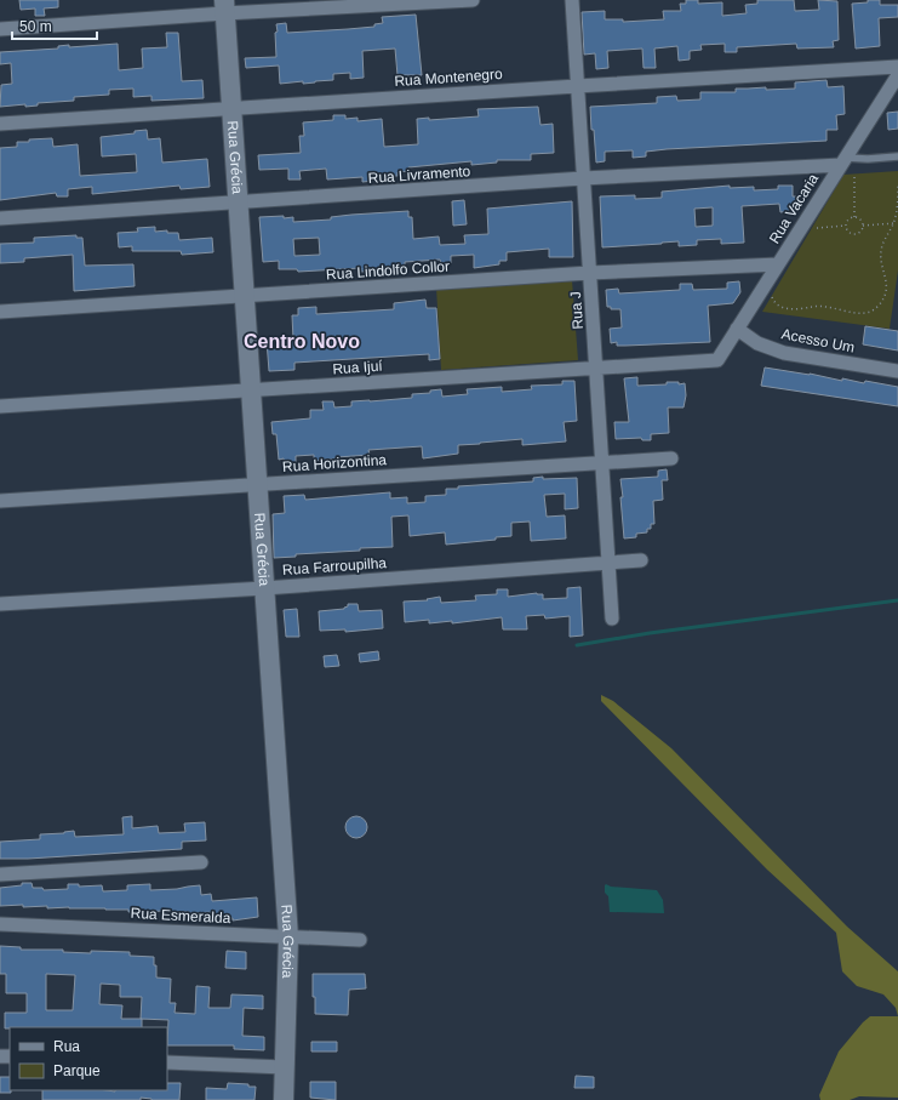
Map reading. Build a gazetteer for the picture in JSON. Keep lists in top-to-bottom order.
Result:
{
  "streets": {
    "main road": ["Rua Grécia"],
    "street": [
      "Rua Montenegro",
      "Rua Livramento",
      "Rua Vacaria",
      "Rua Lindolfo Collor",
      "Rua J",
      "Acesso Um",
      "Rua Ijuí",
      "Rua Horizontina",
      "Rua Farroupilha",
      "Rua Esmeralda"
    ]
  },
  "crossings": [
    ["Rua Montenegro", "Rua Grécia"],
    ["Rua Montenegro", "Rua J"],
    ["Rua Grécia", "Rua Livramento"],
    ["Rua Grécia", "Rua Lindolfo Collor"],
    ["Rua Grécia", "Rua Ijuí"],
    ["Rua Grécia", "Rua Horizontina"],
    ["Rua Grécia", "Rua Farroupilha"],
    ["Rua Grécia", "Rua Esmeralda"],
    ["Rua Livramento", "Rua Vacaria"],
    ["Rua Livramento", "Rua J"],
    ["Rua Vacaria", "Rua Lindolfo Collor"],
    ["Rua Vacaria", "Acesso Um"],
    ["Rua Vacaria", "Rua Ijuí"],
    ["Rua Lindolfo Collor", "Rua J"],
    ["Rua J", "Rua Ijuí"],
    ["Rua J", "Rua Horizontina"],
    ["Rua J", "Rua Farroupilha"]
  ],
  "districts": ["Centro Novo"],
  "legend": ["Rua", "Parque"],
  "scale_bar": "50 m"
}
